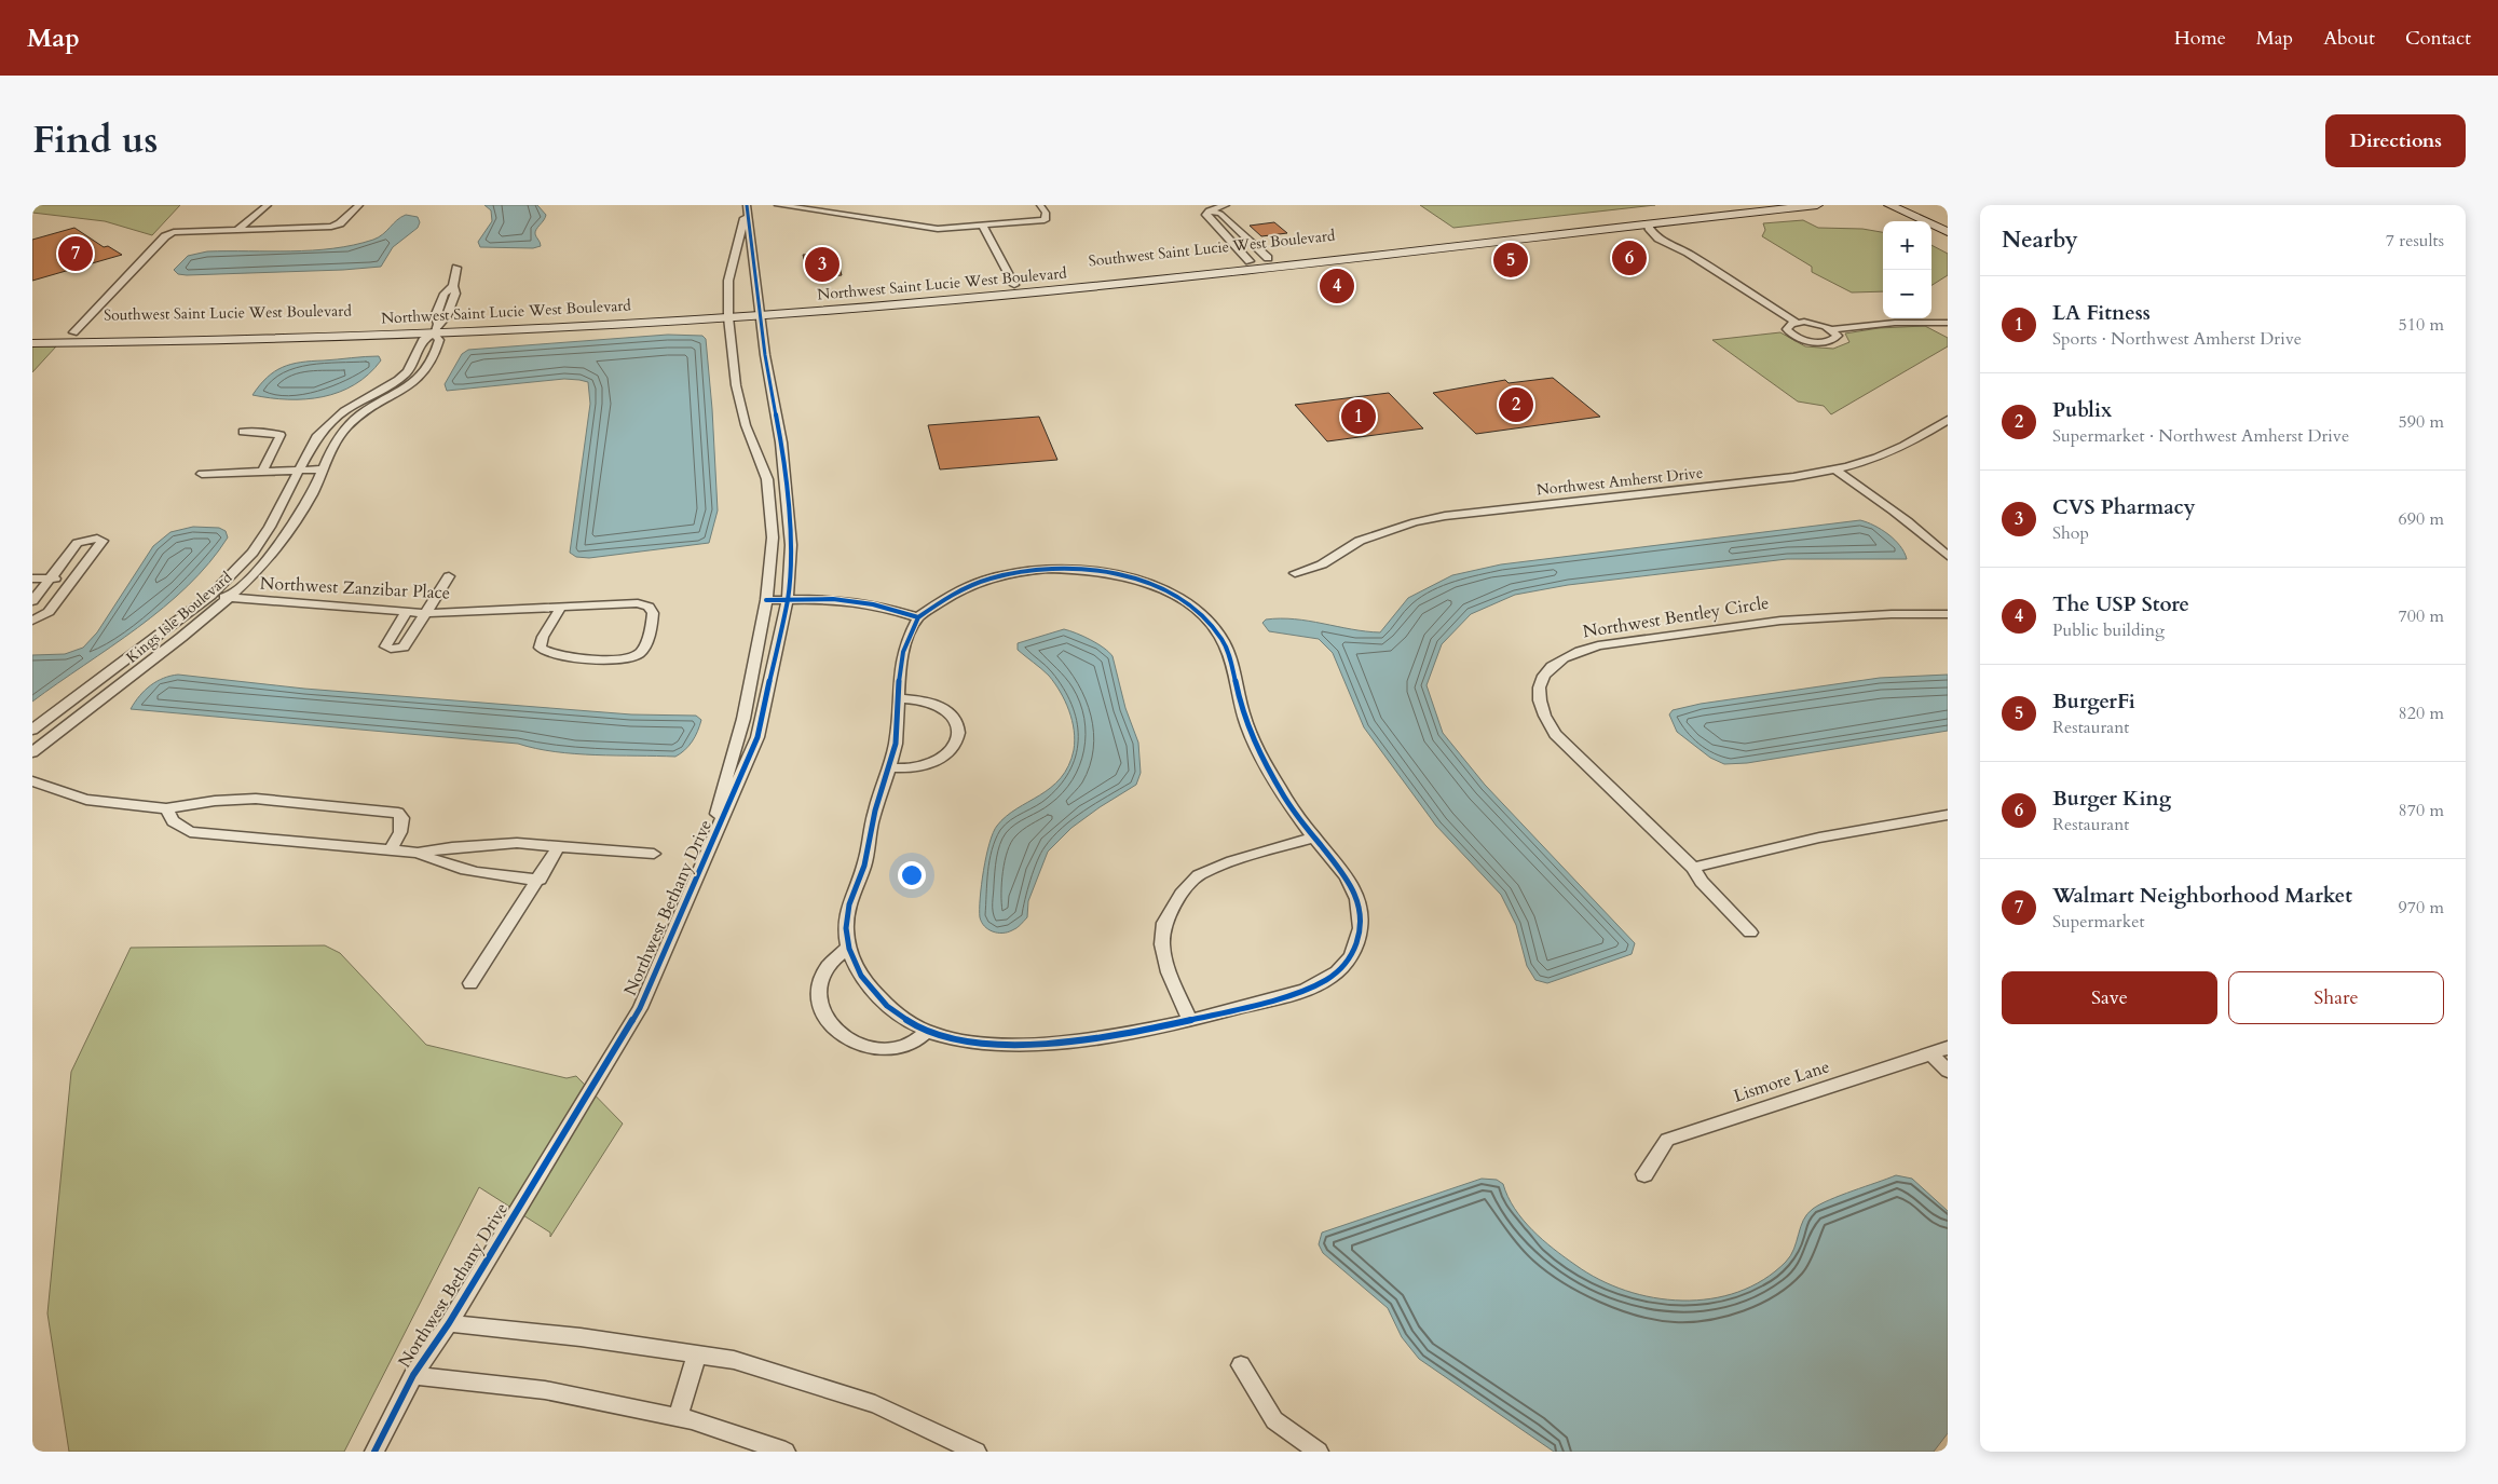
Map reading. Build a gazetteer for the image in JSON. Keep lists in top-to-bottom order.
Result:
{
  "streets": {
    "main road": ["Southwest Saint Lucie West Boulevard", "Northwest Saint Lucie West Boulevard"],
    "street": [
      "Northwest Amherst Drive",
      "Northwest Zanzibar Place",
      "Kings Isle Boulevard",
      "Northwest Bentley Circle",
      "Northwest Bethany Drive",
      "Lismore Lane"
    ]
  },
  "crossings": [
    ["Southwest Saint Lucie West Boulevard", "Northwest Saint Lucie West Boulevard"],
    ["Southwest Saint Lucie West Boulevard", "Kings Isle Boulevard"],
    ["Southwest Saint Lucie West Boulevard", "Northwest Bethany Drive"],
    ["Northwest Saint Lucie West Boulevard", "Kings Isle Boulevard"],
    ["Northwest Saint Lucie West Boulevard", "Northwest Bethany Drive"],
    ["Northwest Zanzibar Place", "Kings Isle Boulevard"]
  ],
  "page": {
    "header": "Map",
    "nav": [
      "Home",
      "Map",
      "About",
      "Contact"
    ],
    "title": "Find us",
    "buttons": [
      "Directions",
      ["Save", "Share"]
    ],
    "heading": ["Nearby", "7 results"],
    "map_buttons": ["+", "−"],
    "pins": [
      "7",
      "6",
      "5",
      "3",
      "4",
      "2",
      "1"
    ],
    "list": [
      {
        "mark": "1",
        "name": "LA Fitness",
        "note": "Sports · Northwest Amherst Drive",
        "value": "510 m"
      },
      {
        "mark": "2",
        "name": "Publix",
        "note": "Supermarket · Northwest Amherst Drive",
        "value": "590 m"
      },
      {
        "mark": "3",
        "name": "CVS Pharmacy",
        "note": "Shop",
        "value": "690 m"
      },
      {
        "mark": "4",
        "name": "The USP Store",
        "note": "Public building",
        "value": "700 m"
      },
      {
        "mark": "5",
        "name": "BurgerFi",
        "note": "Restaurant",
        "value": "820 m"
      },
      {
        "mark": "6",
        "name": "Burger King",
        "note": "Restaurant",
        "value": "870 m"
      },
      {
        "mark": "7",
        "name": "Walmart Neighborhood Market",
        "note": "Supermarket",
        "value": "970 m"
      }
    ]
  }
}
